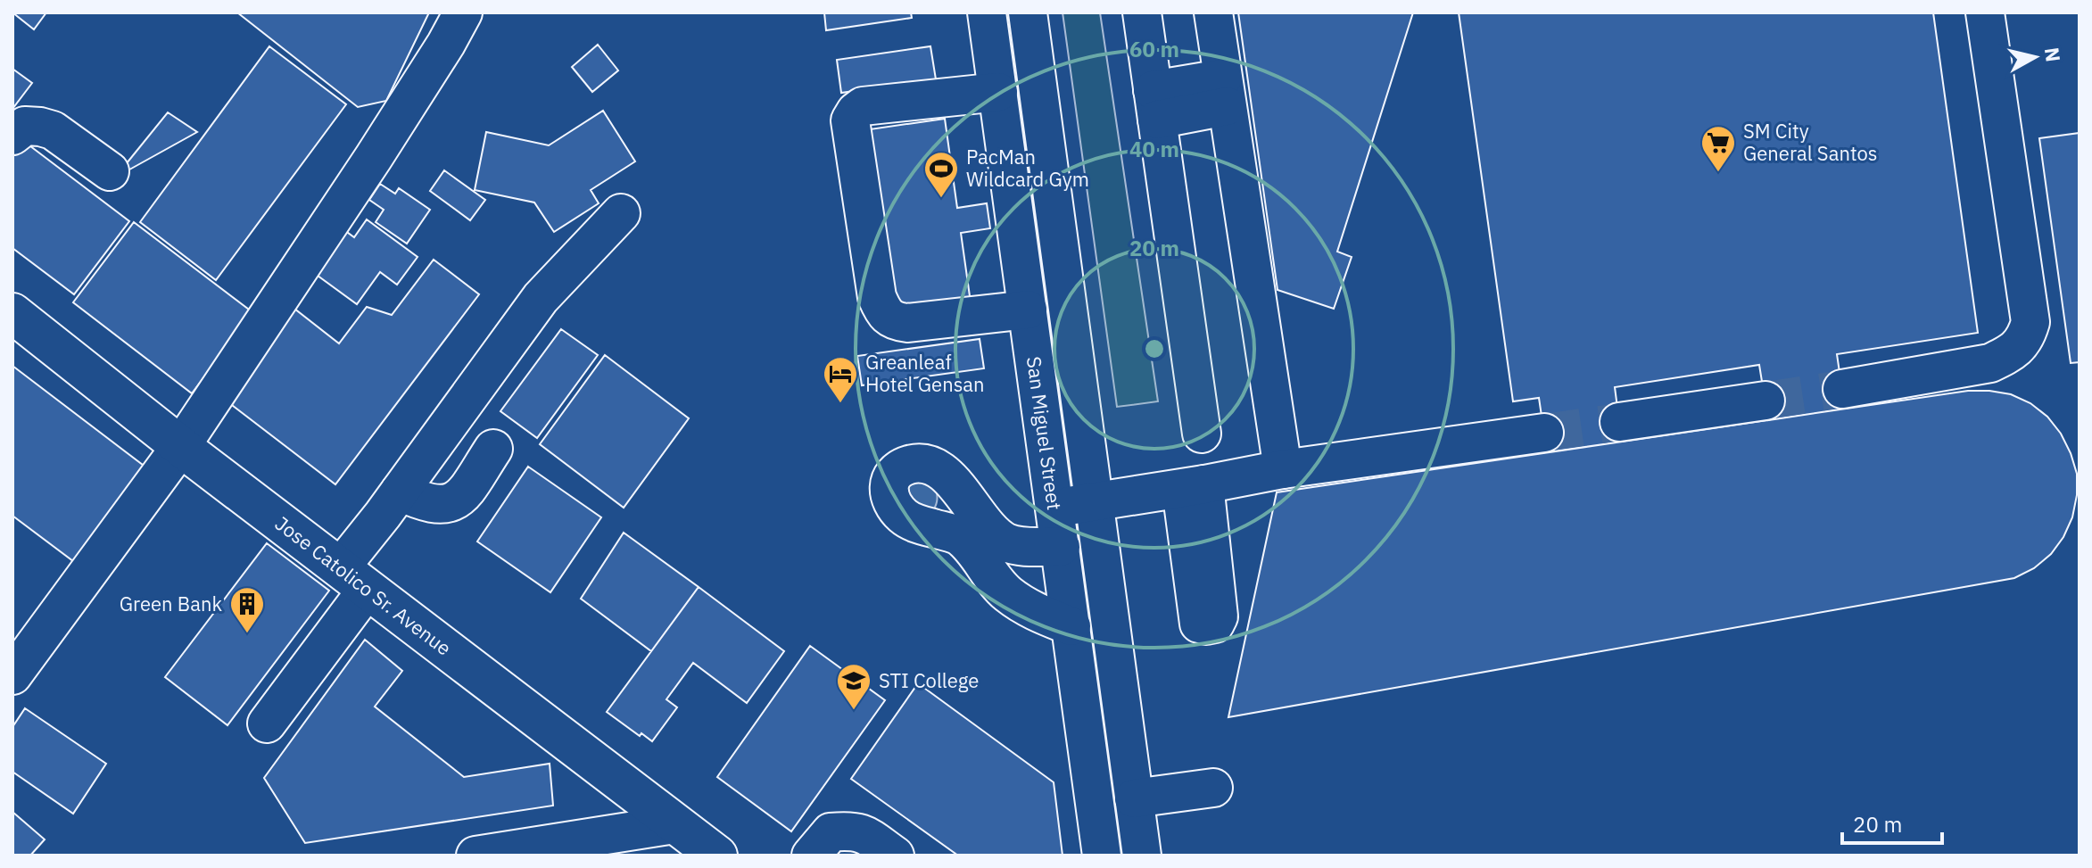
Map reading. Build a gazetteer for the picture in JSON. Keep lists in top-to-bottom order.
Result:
{
  "streets": {
    "main road": ["Jose Catolico Sr. Avenue"],
    "street": ["San Miguel Street"]
  },
  "places": {
    "supermarket": ["SM City General Santos"],
    "sports": ["PacMan Wildcard Gym"],
    "hotel": ["Greanleaf Hotel Gensan"],
    "building": ["Green Bank"],
    "school or university": ["STI College"]
  },
  "scale_bar": "20 m",
  "north": "right",
  "rings": ["60 m", "40 m", "20 m"]
}
